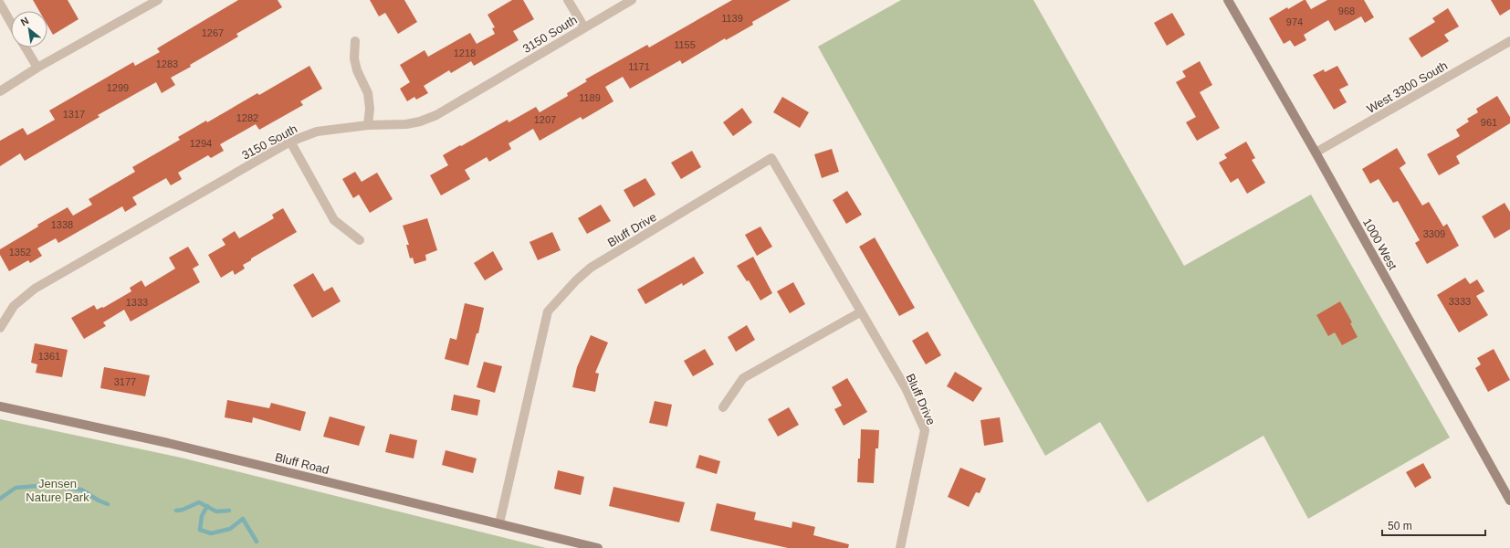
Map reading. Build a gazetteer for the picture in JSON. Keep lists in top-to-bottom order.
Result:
{
  "streets": {
    "main road": ["1000 West", "Bluff Road"],
    "street": ["3150 South", "West 3300 South", "Bluff Drive"]
  },
  "crossings": [
    ["West 3300 South", "1000 West"],
    ["Bluff Drive", "Bluff Road"]
  ],
  "parks": ["Jensen Nature Park"],
  "house_numbers": [
    "968",
    "1139",
    "974",
    "1267",
    "1155",
    "1218",
    "1283",
    "1171",
    "1299",
    "1189",
    "1317",
    "1282",
    "1207",
    "961",
    "1294",
    "1338",
    "3309",
    "1352",
    "3333",
    "1333",
    "1361",
    "3177"
  ],
  "scale_bar": "50 m",
  "north": "top left"
}
